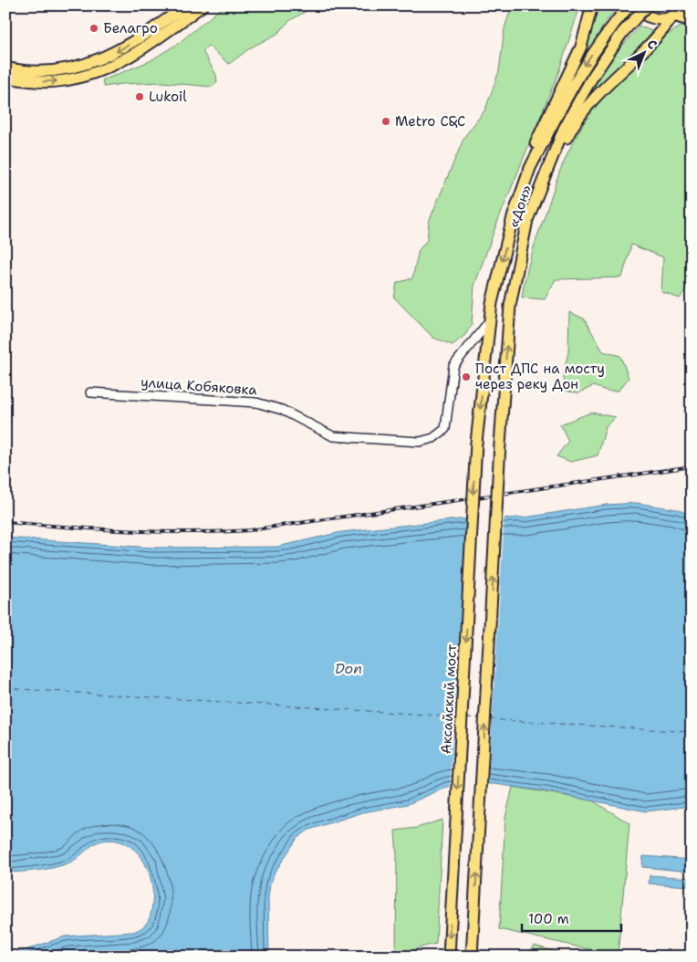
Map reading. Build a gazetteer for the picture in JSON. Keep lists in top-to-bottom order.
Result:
{
  "streets": {
    "main road": ["«Дон»", "Аксайский мост"],
    "street": ["улица Кобяковка"]
  },
  "crossings": [
    ["«Дон»", "улица Кобяковка"],
    ["«Дон»", "Аксайский мост"]
  ],
  "one_way": ["Аксайский мост"],
  "water": ["Don"],
  "places": [
    "Белагро",
    "Lukoil",
    "Metro C&C",
    "Пост ДПС на мосту через реку Дон"
  ],
  "scale_bar": "100 m",
  "north": "top right"
}
